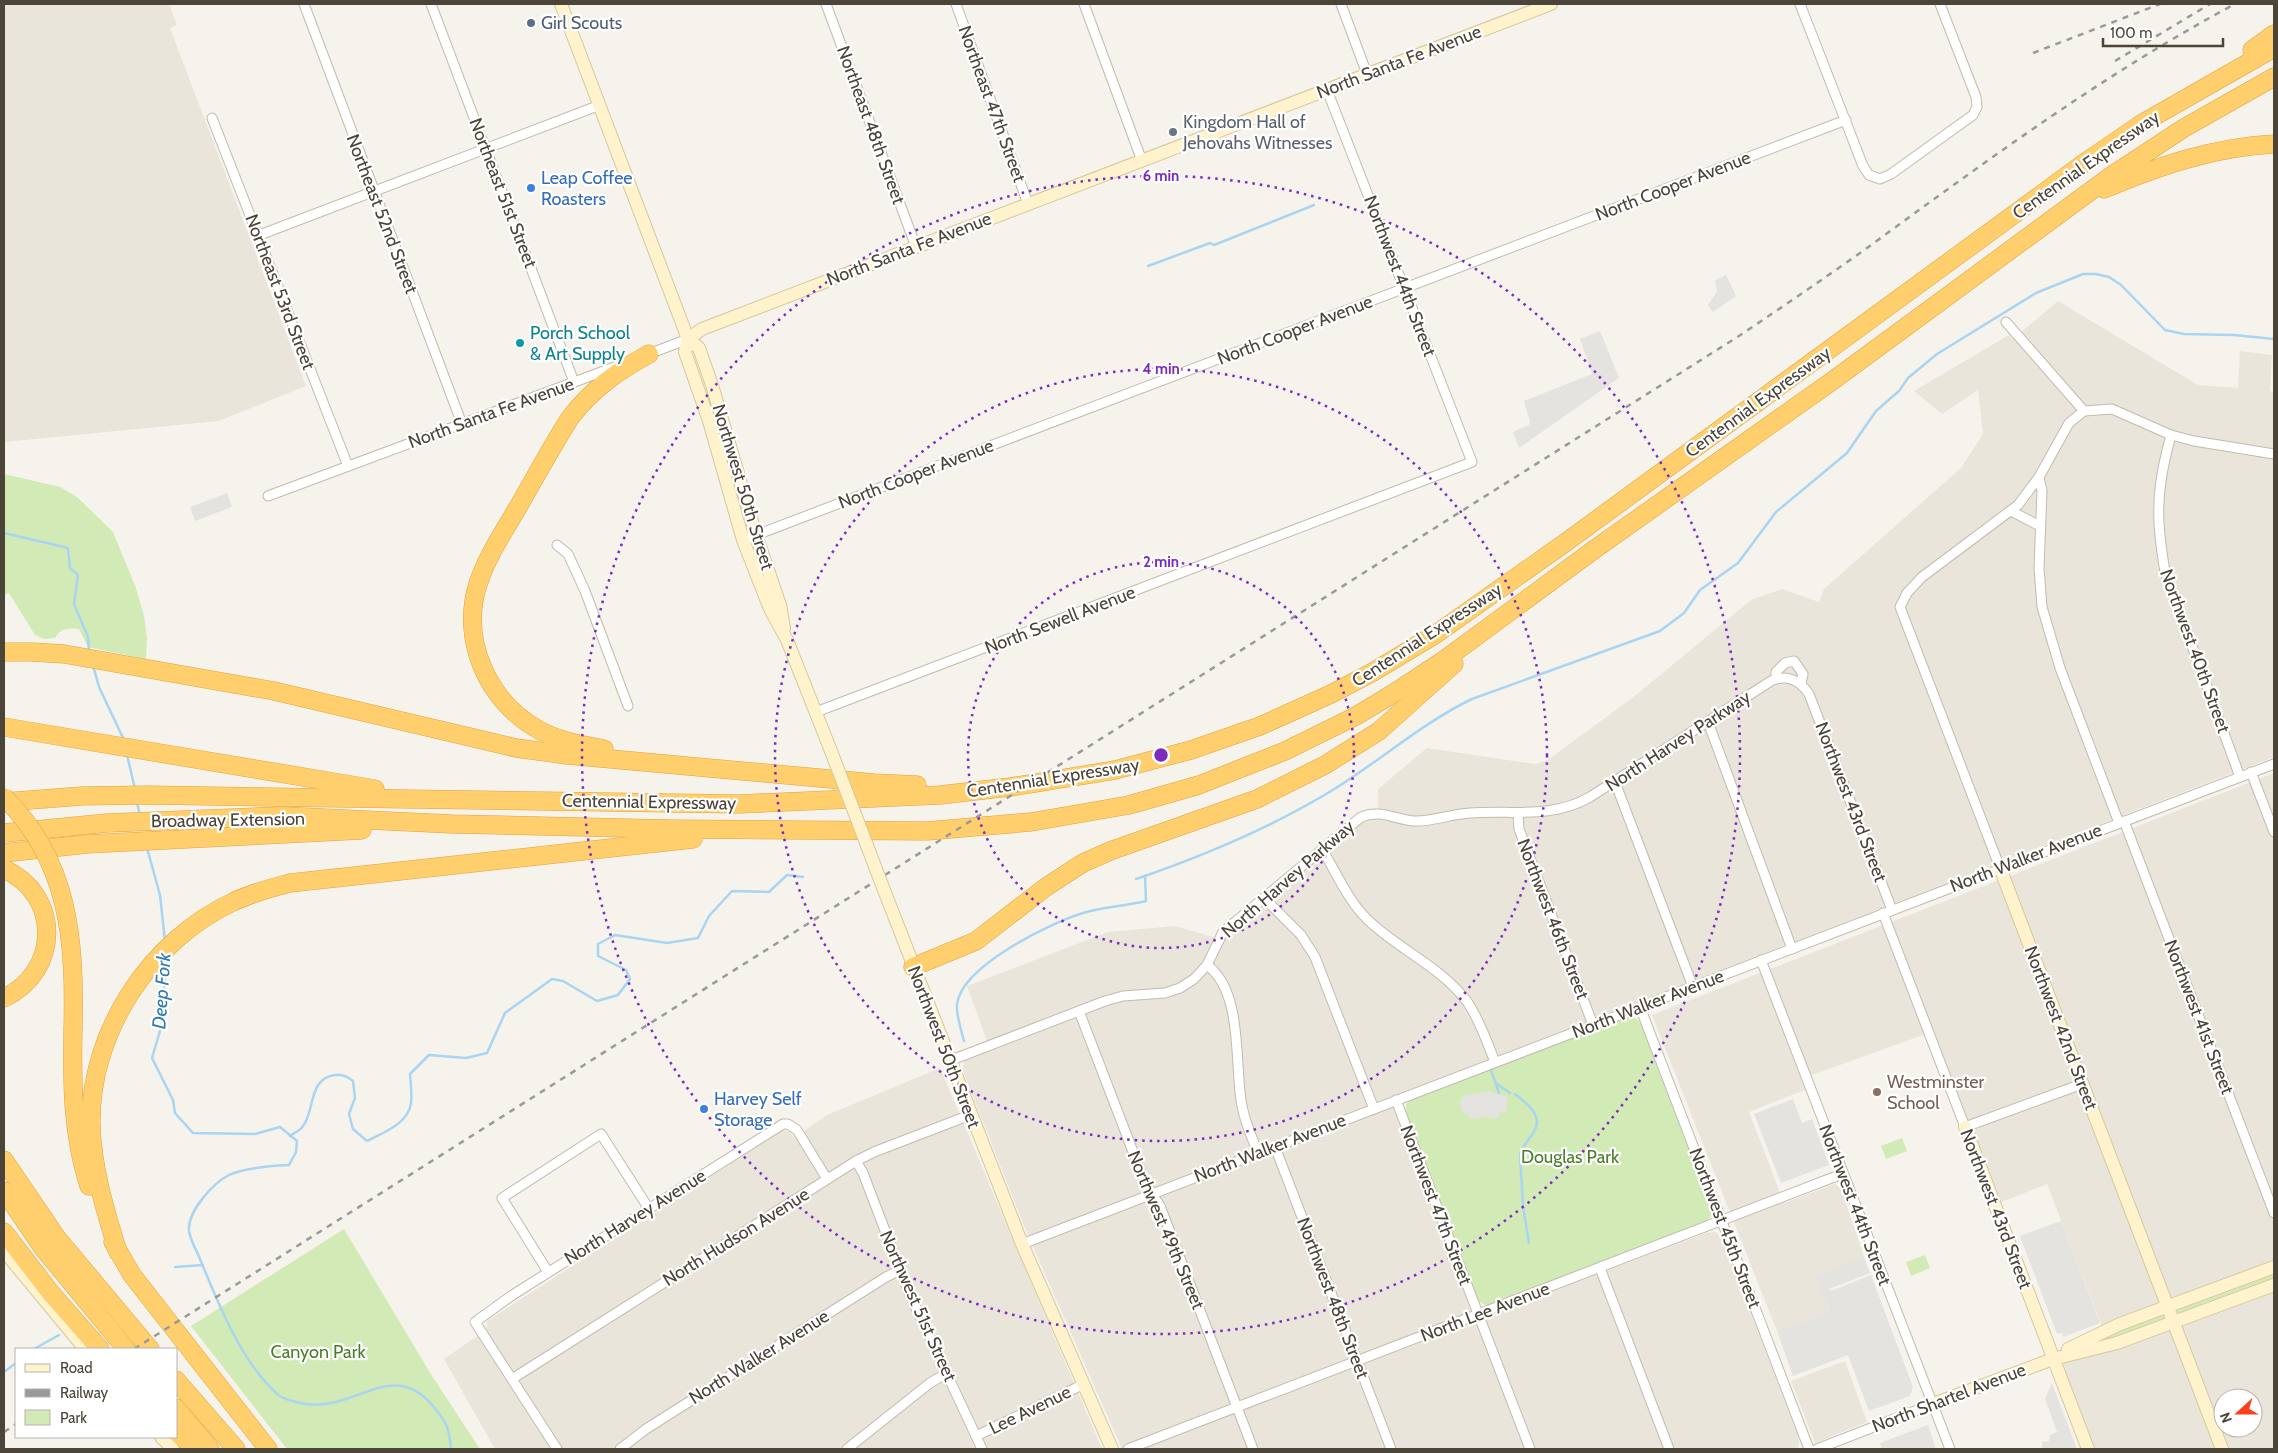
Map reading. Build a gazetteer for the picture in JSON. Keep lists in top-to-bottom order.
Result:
{
  "streets": {
    "highway": ["Centennial Expressway", "Broadway Extension"],
    "main road": [
      "North Santa Fe Avenue",
      "Northwest 50th Street",
      "Northwest 43rd Street",
      "Northwest 42nd Street",
      "North Shartel Avenue"
    ],
    "street": [
      "Northeast 47th Street",
      "Northeast 48th Street",
      "North Cooper Avenue",
      "Northeast 51st Street",
      "Northeast 52nd Street",
      "Northwest 44th Street",
      "Northeast 53rd Street",
      "North Sewell Avenue",
      "Northwest 40th Street",
      "North Harvey Parkway",
      "North Walker Avenue",
      "Northwest 46th Street",
      "Northwest 41st Street",
      "Northwest 47th Street",
      "North Harvey Avenue",
      "Northwest 45th Street",
      "Northwest 49th Street",
      "North Hudson Avenue",
      "Northwest 48th Street",
      "Northwest 51st Street",
      "North Lee Avenue",
      "Lee Avenue"
    ]
  },
  "crossings": [
    ["North Santa Fe Avenue", "Northeast 47th Street"],
    ["North Santa Fe Avenue", "Northeast 48th Street"],
    ["North Santa Fe Avenue", "Northeast 51st Street"],
    ["North Santa Fe Avenue", "Northeast 52nd Street"],
    ["North Santa Fe Avenue", "Northwest 44th Street"],
    ["North Santa Fe Avenue", "Northeast 53rd Street"],
    ["North Santa Fe Avenue", "Northwest 50th Street"],
    ["Centennial Expressway", "Broadway Extension"],
    ["North Cooper Avenue", "Northwest 44th Street"],
    ["North Cooper Avenue", "Northwest 50th Street"],
    ["Northwest 44th Street", "North Sewell Avenue"],
    ["Northwest 44th Street", "North Walker Avenue"],
    ["Northwest 44th Street", "North Lee Avenue"],
    ["Northwest 44th Street", "North Shartel Avenue"],
    ["Northwest 50th Street", "North Sewell Avenue"],
    ["Northwest 50th Street", "North Harvey Parkway"],
    ["Northwest 50th Street", "North Walker Avenue"],
    ["Northwest 50th Street", "North Hudson Avenue"],
    ["Northwest 50th Street", "Lee Avenue"],
    ["Northwest 40th Street", "North Walker Avenue"],
    ["North Harvey Parkway", "Northwest 43rd Street"],
    ["North Harvey Parkway", "Northwest 46th Street"],
    ["North Harvey Parkway", "Northwest 49th Street"],
    ["Northwest 43rd Street", "North Walker Avenue"],
    ["Northwest 43rd Street", "North Shartel Avenue"],
    ["North Walker Avenue", "Northwest 46th Street"],
    ["North Walker Avenue", "Northwest 41st Street"],
    ["North Walker Avenue", "Northwest 42nd Street"],
    ["North Walker Avenue", "Northwest 47th Street"],
    ["North Walker Avenue", "Northwest 45th Street"],
    ["North Walker Avenue", "Northwest 49th Street"],
    ["North Walker Avenue", "Northwest 48th Street"],
    ["North Walker Avenue", "Northwest 51st Street"],
    ["Northwest 42nd Street", "North Shartel Avenue"],
    ["Northwest 47th Street", "North Lee Avenue"],
    ["North Harvey Avenue", "North Hudson Avenue"],
    ["Northwest 45th Street", "North Lee Avenue"],
    ["Northwest 49th Street", "North Lee Avenue"],
    ["North Hudson Avenue", "Northwest 51st Street"],
    ["Northwest 48th Street", "North Lee Avenue"],
    ["Northwest 51st Street", "Lee Avenue"]
  ],
  "water": ["Deep Fork"],
  "parks": ["Douglas Park", "Canyon Park"],
  "places": [
    "Girl Scouts",
    "Kingdom Hall of Jehovahs Witnesses",
    "Leap Coffee Roasters",
    "Porch School & Art Supply",
    "Westminster School",
    "Harvey Self Storage"
  ],
  "legend": ["Road", "Railway", "Park"],
  "scale_bar": "100 m",
  "north": "left",
  "rings": ["6 min", "4 min", "2 min"]
}
